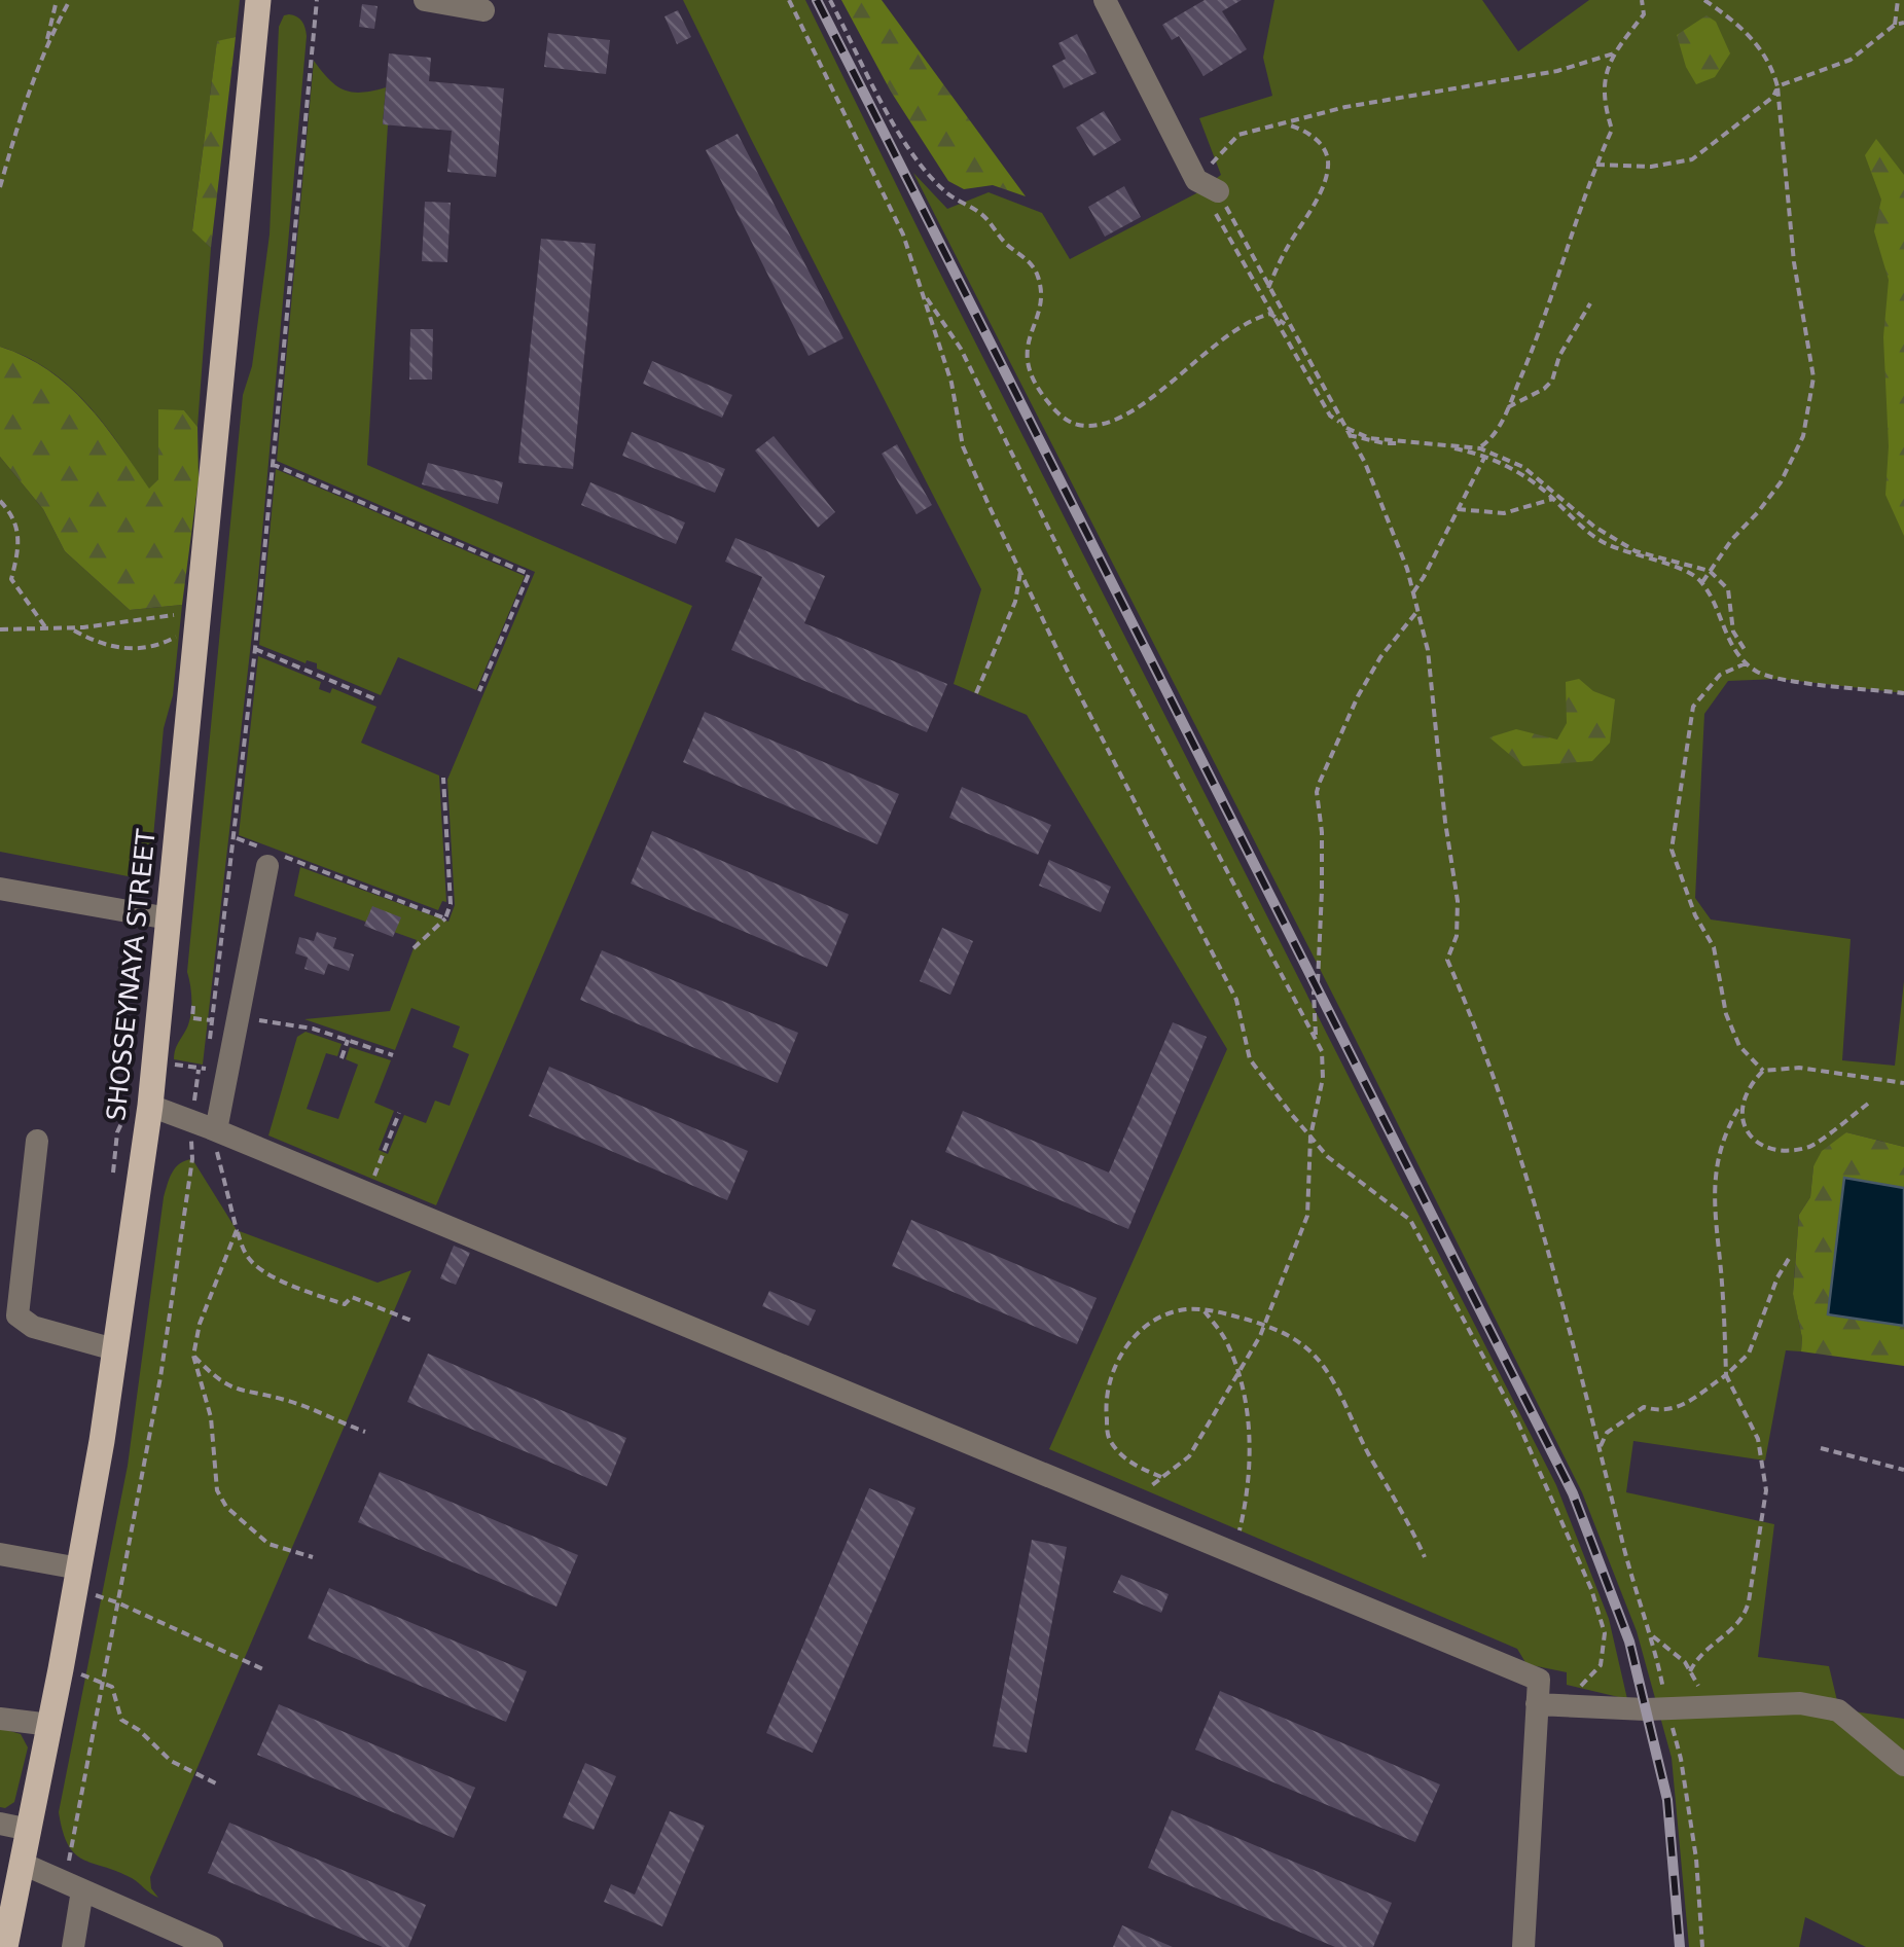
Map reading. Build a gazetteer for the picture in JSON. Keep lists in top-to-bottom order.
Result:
{
  "streets": {
    "main road": ["SHOSSEYNAYA STREET"]
  }
}
